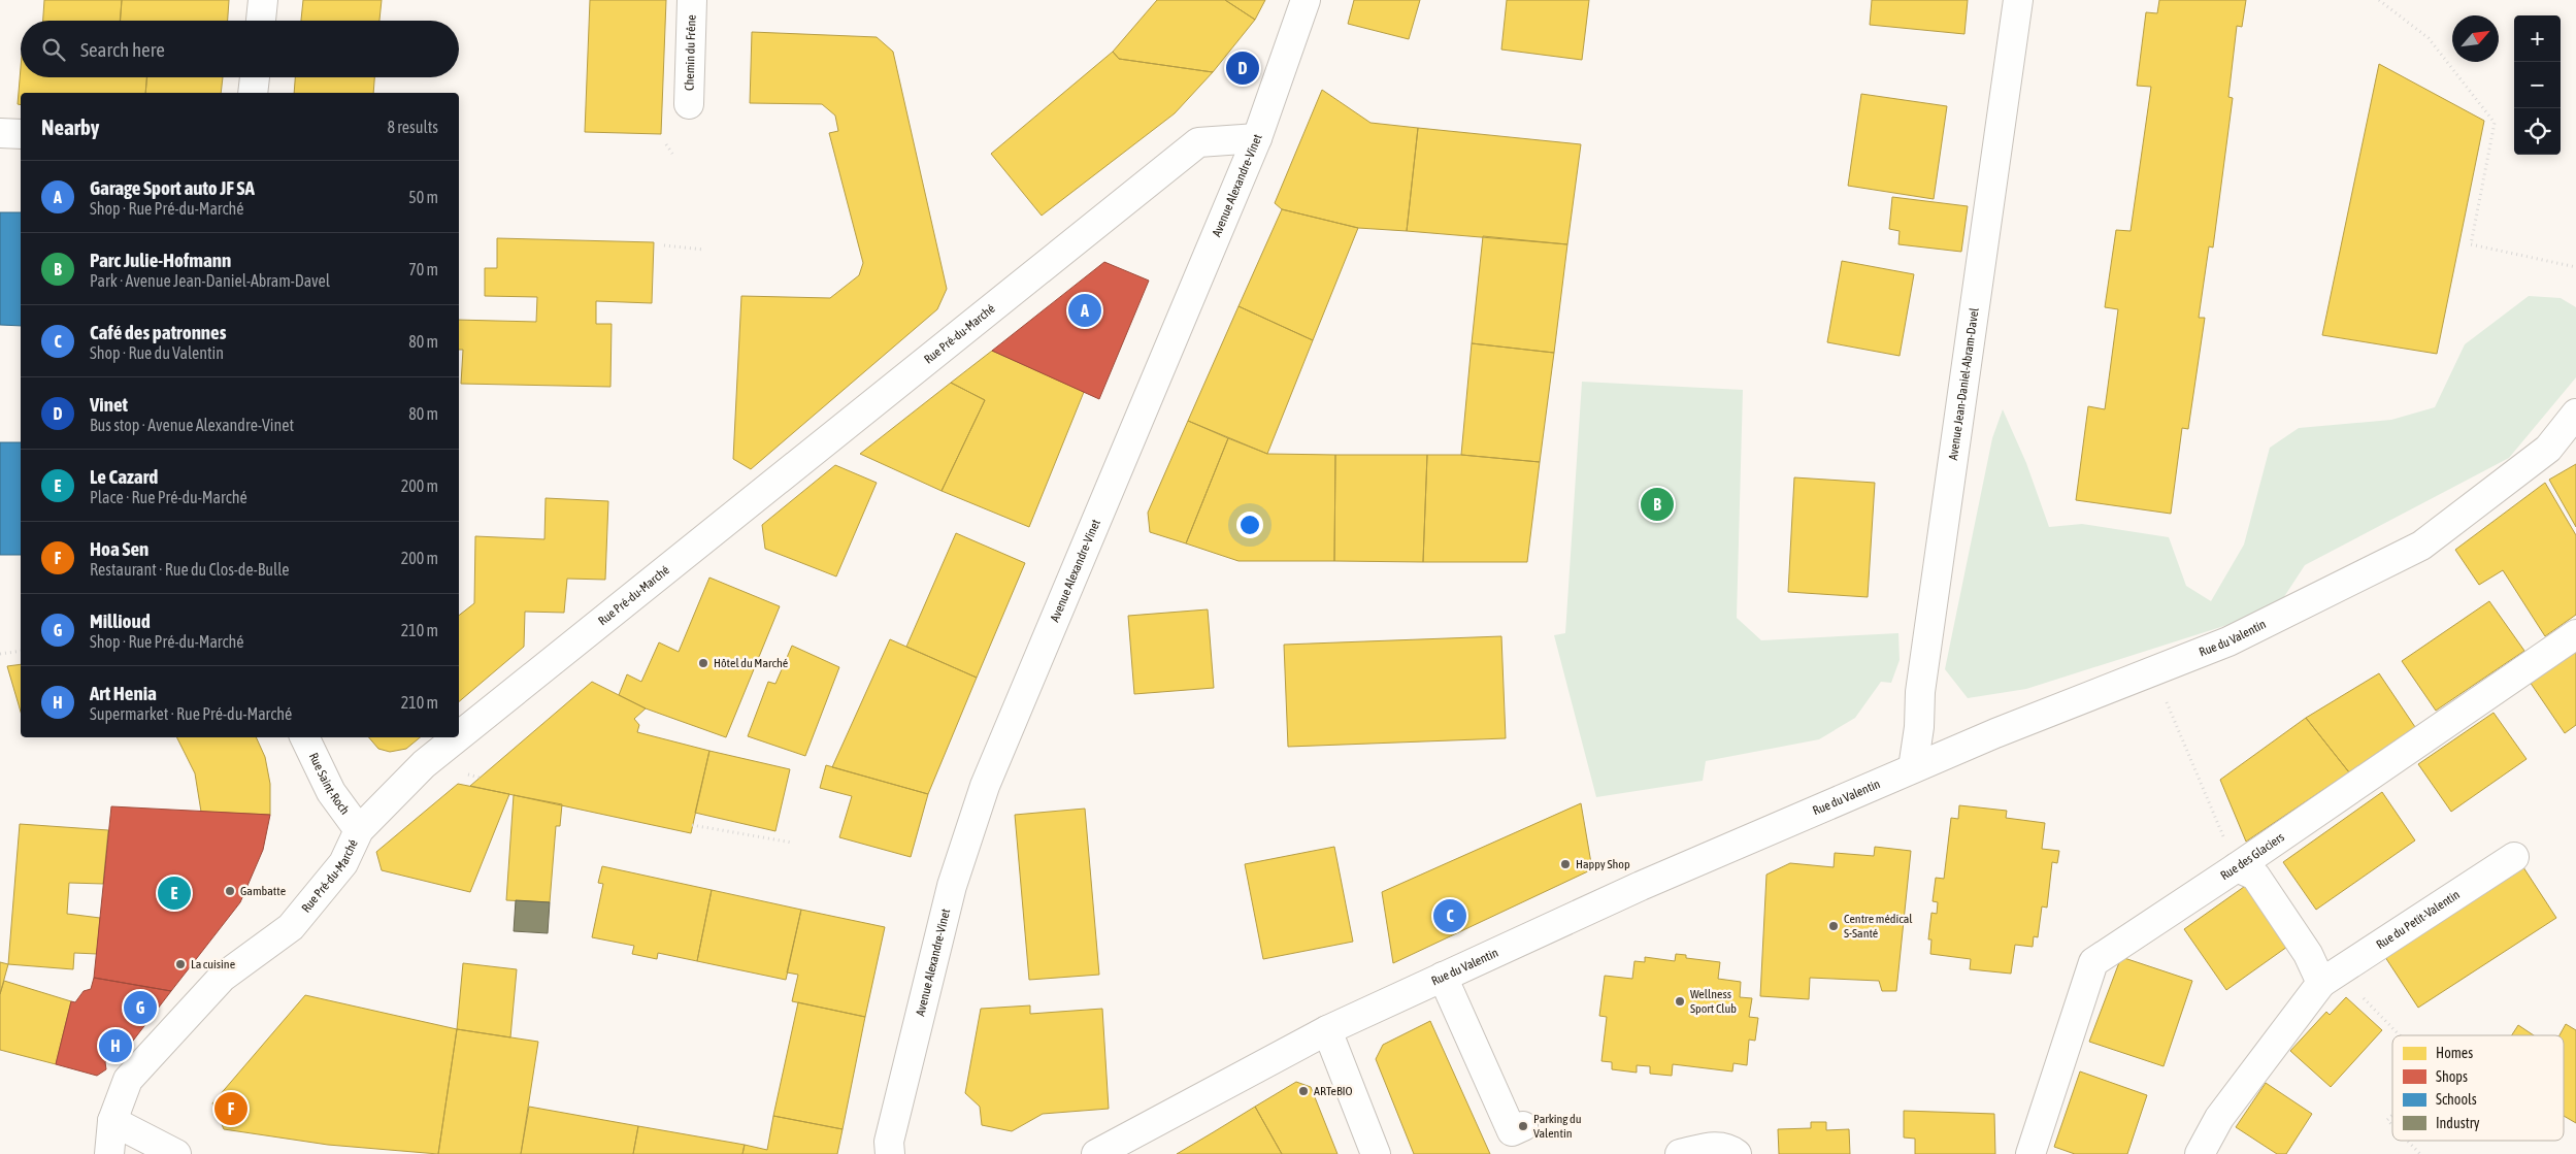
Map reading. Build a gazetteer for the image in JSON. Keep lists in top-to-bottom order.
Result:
{
  "streets": {
    "street": [
      "Chemin du Frêne",
      "Avenue Alexandre-Vinet",
      "Rue Pré-du-Marché",
      "Avenue Jean-Daniel-Abram-Davel",
      "Rue du Valentin",
      "Rue Saint-Roch",
      "Rue des Glaciers",
      "Rue du Petit-Valentin"
    ]
  },
  "crossings": [
    ["Avenue Alexandre-Vinet", "Rue Pré-du-Marché"],
    ["Rue Pré-du-Marché", "Rue Saint-Roch"],
    ["Avenue Jean-Daniel-Abram-Davel", "Rue du Valentin"]
  ],
  "places": [
    "Hôtel du Marché",
    "Happy Shop",
    "Gambatte",
    "Centre médical S-Santé",
    "La cuisine",
    "Wellness Sport Club",
    "ARTeBIO",
    "Parking du Valentin"
  ],
  "legend": [
    "Homes",
    "Shops",
    "Schools",
    "Industry"
  ],
  "north": "top right",
  "page": {
    "map_buttons": ["+", "−"],
    "search": "Search here",
    "pins": [
      "D",
      "A",
      "B",
      "E",
      "C",
      "G",
      "H",
      "F"
    ],
    "heading": ["Nearby", "8 results"],
    "list": [
      {
        "mark": "A",
        "name": "Garage Sport auto JF SA",
        "note": "Shop · Rue Pré-du-Marché",
        "value": "50 m"
      },
      {
        "mark": "B",
        "name": "Parc Julie-Hofmann",
        "note": "Park · Avenue Jean-Daniel-Abram-Davel",
        "value": "70 m"
      },
      {
        "mark": "C",
        "name": "Café des patronnes",
        "note": "Shop · Rue du Valentin",
        "value": "80 m"
      },
      {
        "mark": "D",
        "name": "Vinet",
        "note": "Bus stop · Avenue Alexandre-Vinet",
        "value": "80 m"
      },
      {
        "mark": "E",
        "name": "Le Cazard",
        "note": "Place · Rue Pré-du-Marché",
        "value": "200 m"
      },
      {
        "mark": "F",
        "name": "Hoa Sen",
        "note": "Restaurant · Rue du Clos-de-Bulle",
        "value": "200 m"
      },
      {
        "mark": "G",
        "name": "Millioud",
        "note": "Shop · Rue Pré-du-Marché",
        "value": "210 m"
      },
      {
        "mark": "H",
        "name": "Art Henia",
        "note": "Supermarket · Rue Pré-du-Marché",
        "value": "210 m"
      }
    ]
  }
}
